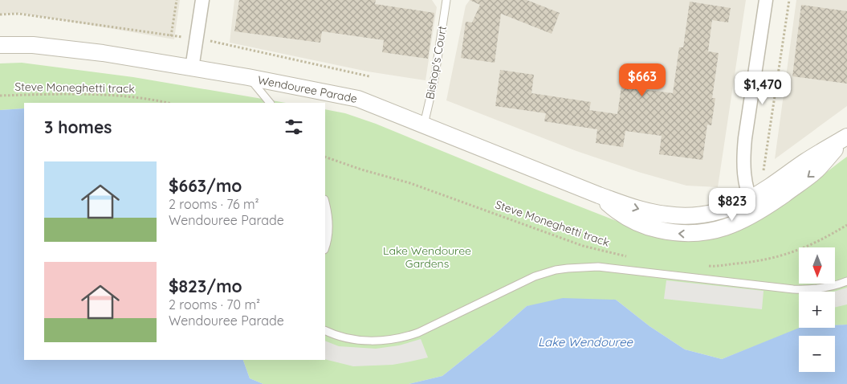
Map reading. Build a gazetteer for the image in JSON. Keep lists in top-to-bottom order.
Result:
{
  "streets": {
    "street": ["Wendouree Parade"],
    "lane": ["Bishop's Court"],
    "path": ["Steve Moneghetti track"]
  },
  "crossings": [
    ["Bishop's Court", "Wendouree Parade"]
  ],
  "water": ["Lake Wendouree"],
  "parks": ["Lake Wendouree Gardens"],
  "north": "bottom",
  "page": {
    "price": ["$663", "$1,470", "$823"],
    "heading": "3 homes",
    "list": [
      {
        "name": "$663/mo",
        "note": "2 rooms · 76 m² · Wendouree Parade"
      },
      {
        "name": "$823/mo",
        "note": "2 rooms · 70 m² · Wendouree Parade"
      }
    ],
    "map_buttons": ["+", "−"]
  }
}
